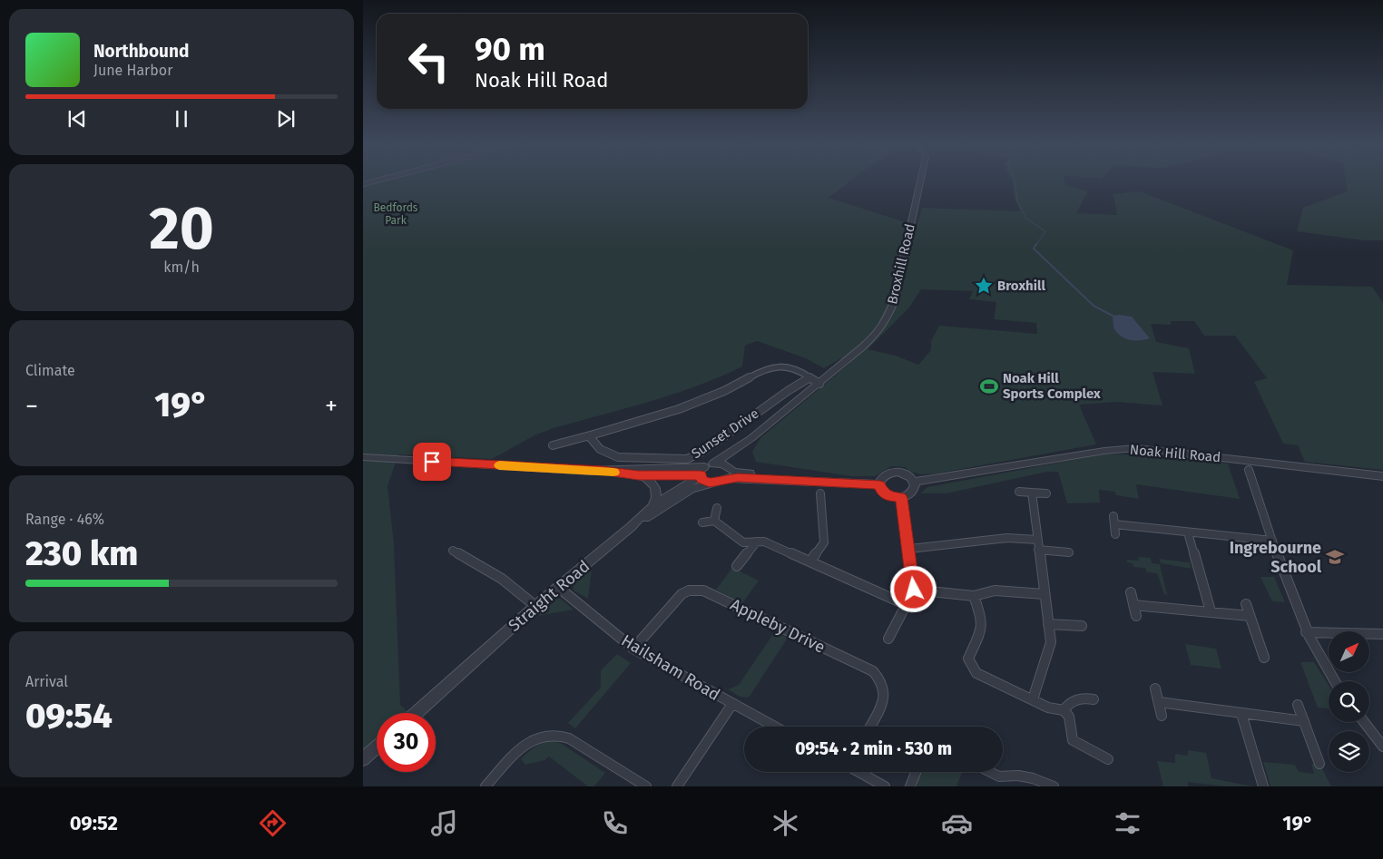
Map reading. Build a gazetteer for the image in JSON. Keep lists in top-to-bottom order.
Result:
{
  "streets": {
    "street": [
      "Broxhill Road",
      "Sunset Drive",
      "Noak Hill Road",
      "Straight Road",
      "Appleby Drive",
      "Hailsham Road"
    ]
  },
  "crossings": [
    ["Broxhill Road", "Straight Road"],
    ["Straight Road", "Hailsham Road"],
    ["Appleby Drive", "Hailsham Road"]
  ],
  "parks": ["Bedfords Park"],
  "places": {
    "place": ["Broxhill"],
    "sports": ["Noak Hill Sports Complex"],
    "school or university": ["Ingrebourne School"]
  },
  "north": "top right",
  "page": {
    "turn": ["90 m", "Noak Hill Road"],
    "song": ["Northbound", "June Harbor"],
    "tile": [
      ["20", "km/h"],
      "Climate",
      ["Range · 46%", "230 km"],
      ["Arrival", "09:54"]
    ],
    "heat": ["−", "19°", "+"],
    "limit": "30",
    "trip": "09:54 · 2 min · 530 m",
    "tabs": ["09:52", "19°"]
  }
}
